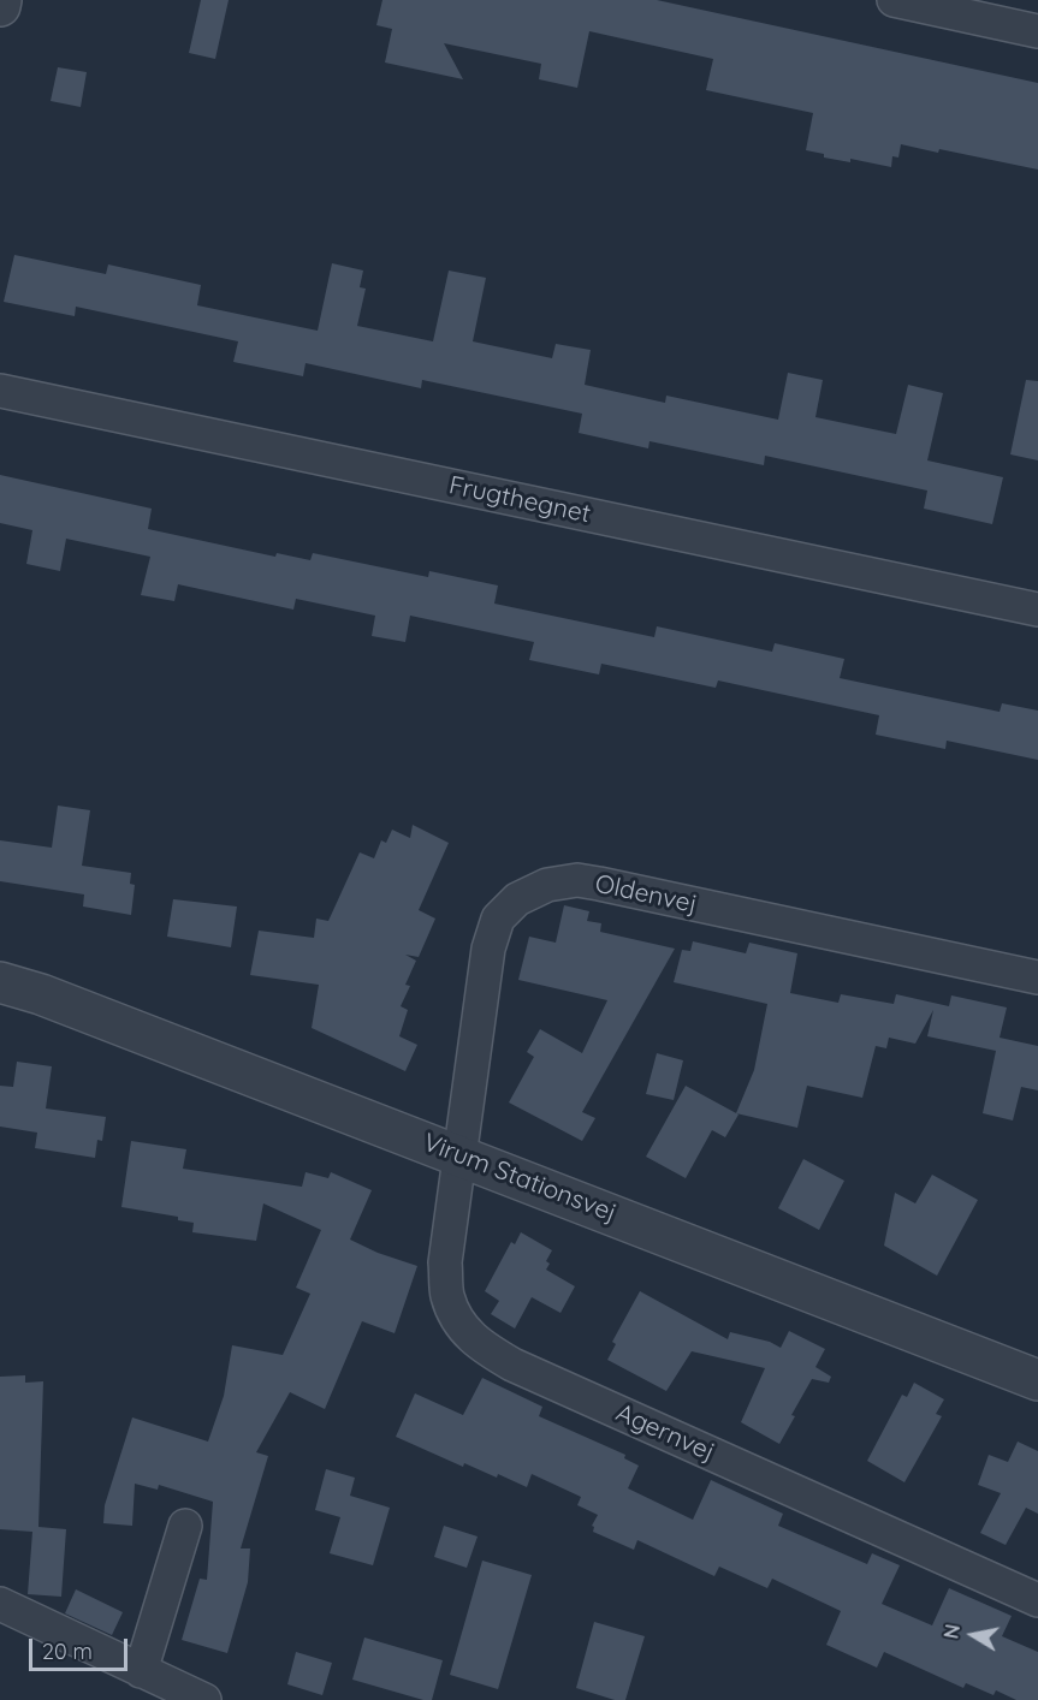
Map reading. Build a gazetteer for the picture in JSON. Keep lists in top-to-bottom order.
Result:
{
  "streets": {
    "street": [
      "Frugthegnet",
      "Oldenvej",
      "Virum Stationsvej",
      "Agernvej"
    ]
  },
  "crossings": [
    ["Oldenvej", "Virum Stationsvej"],
    ["Oldenvej", "Agernvej"],
    ["Virum Stationsvej", "Agernvej"]
  ],
  "scale_bar": "20 m",
  "north": "left"
}
